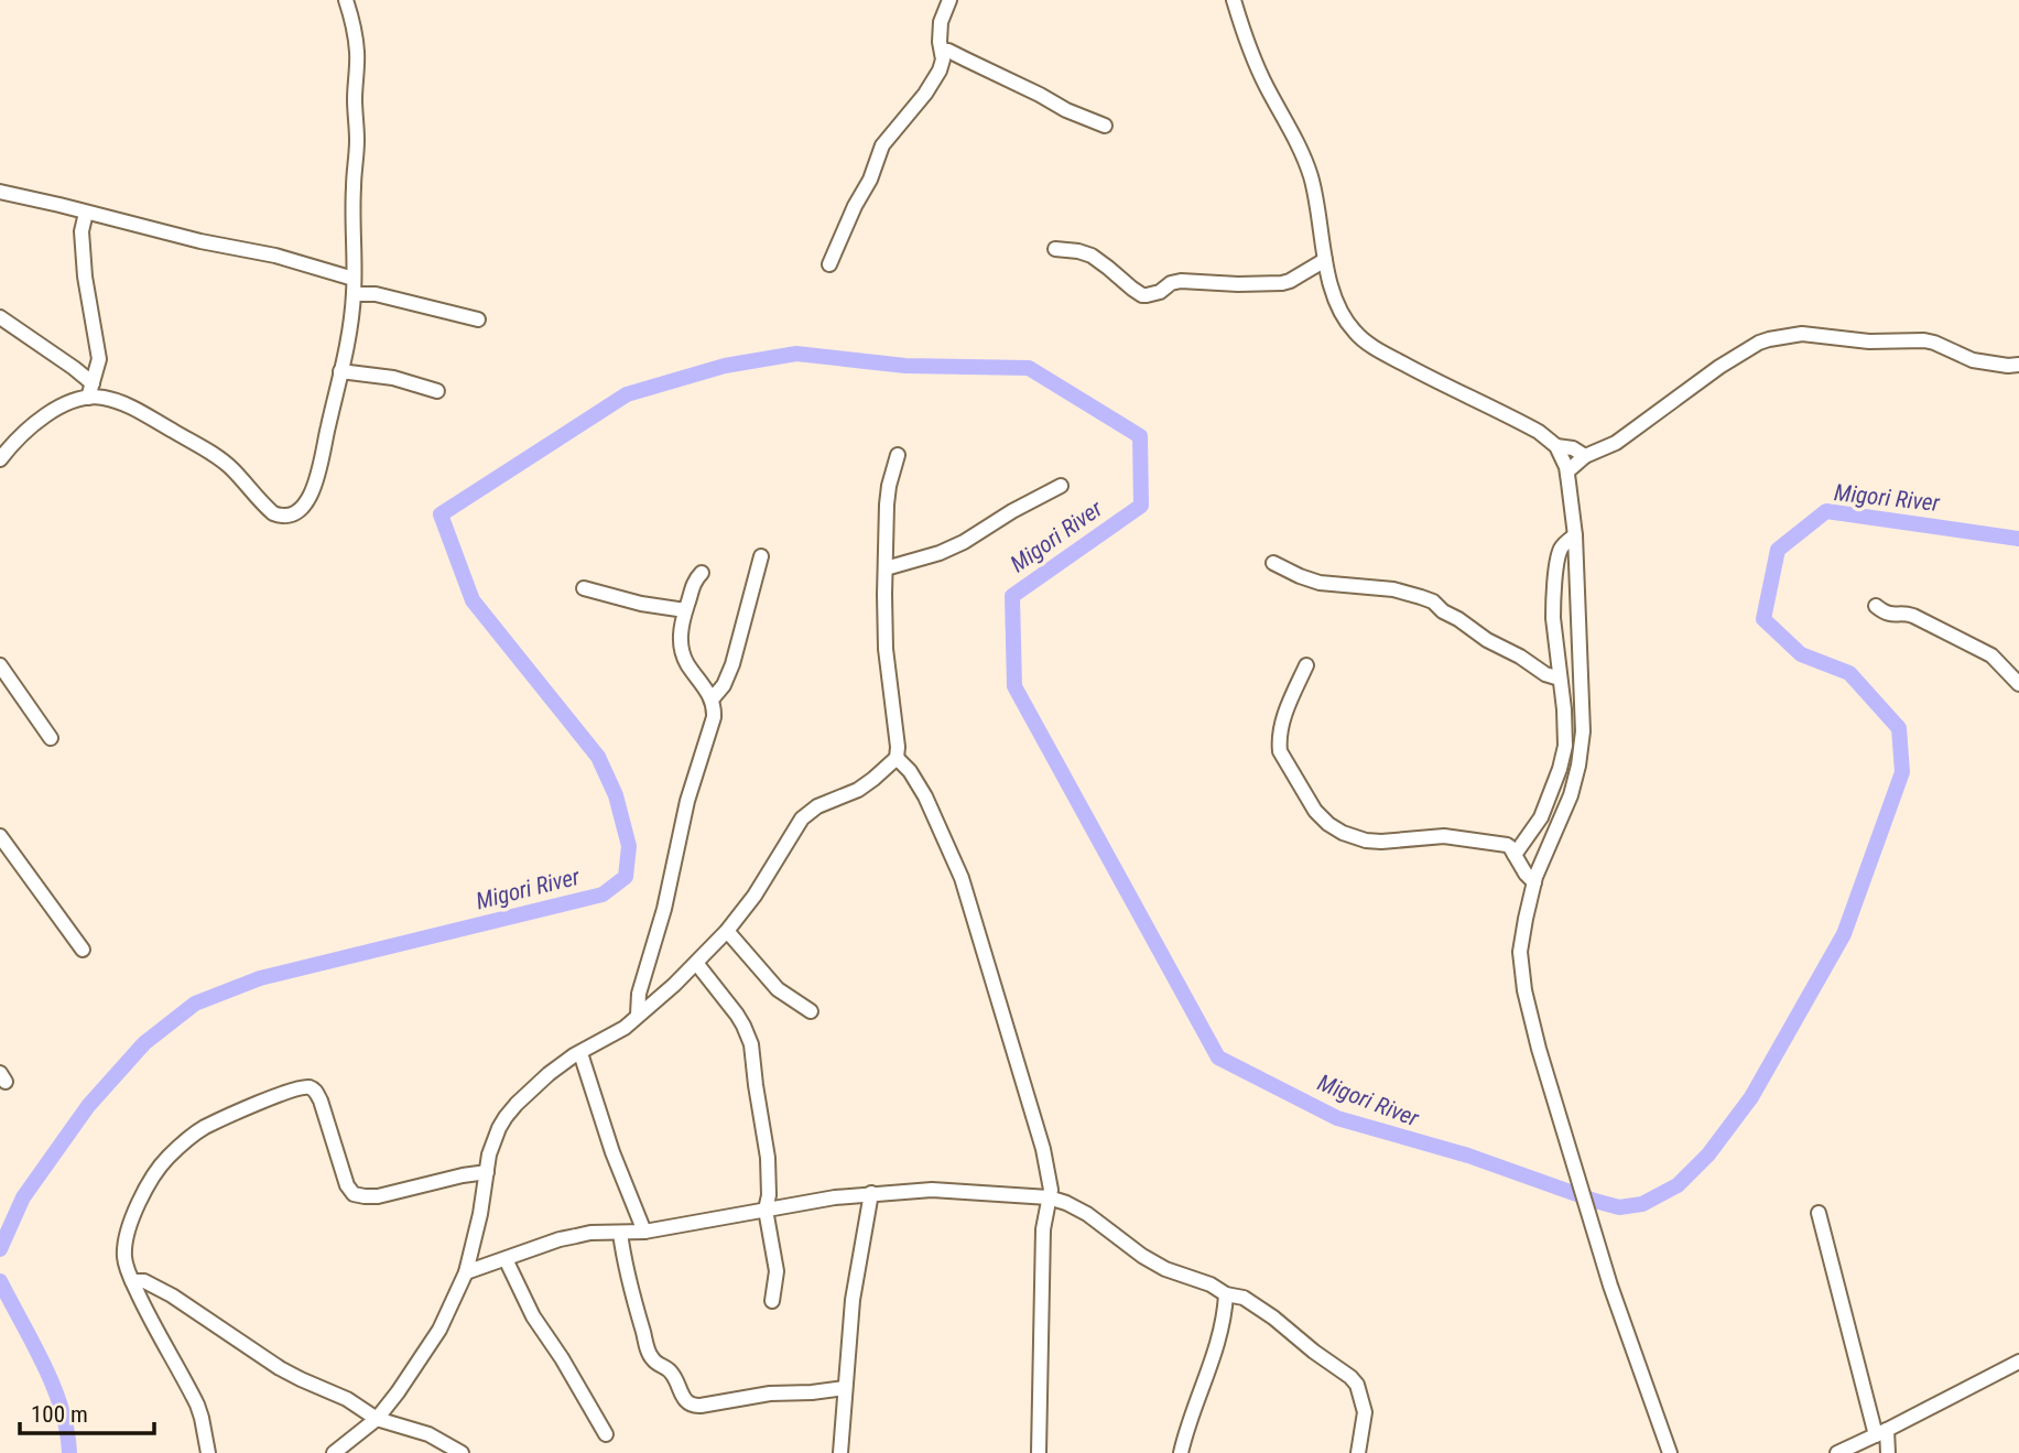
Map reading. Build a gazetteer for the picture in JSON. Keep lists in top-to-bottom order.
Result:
{
  "water": ["Migori River"],
  "scale_bar": "100 m"
}
